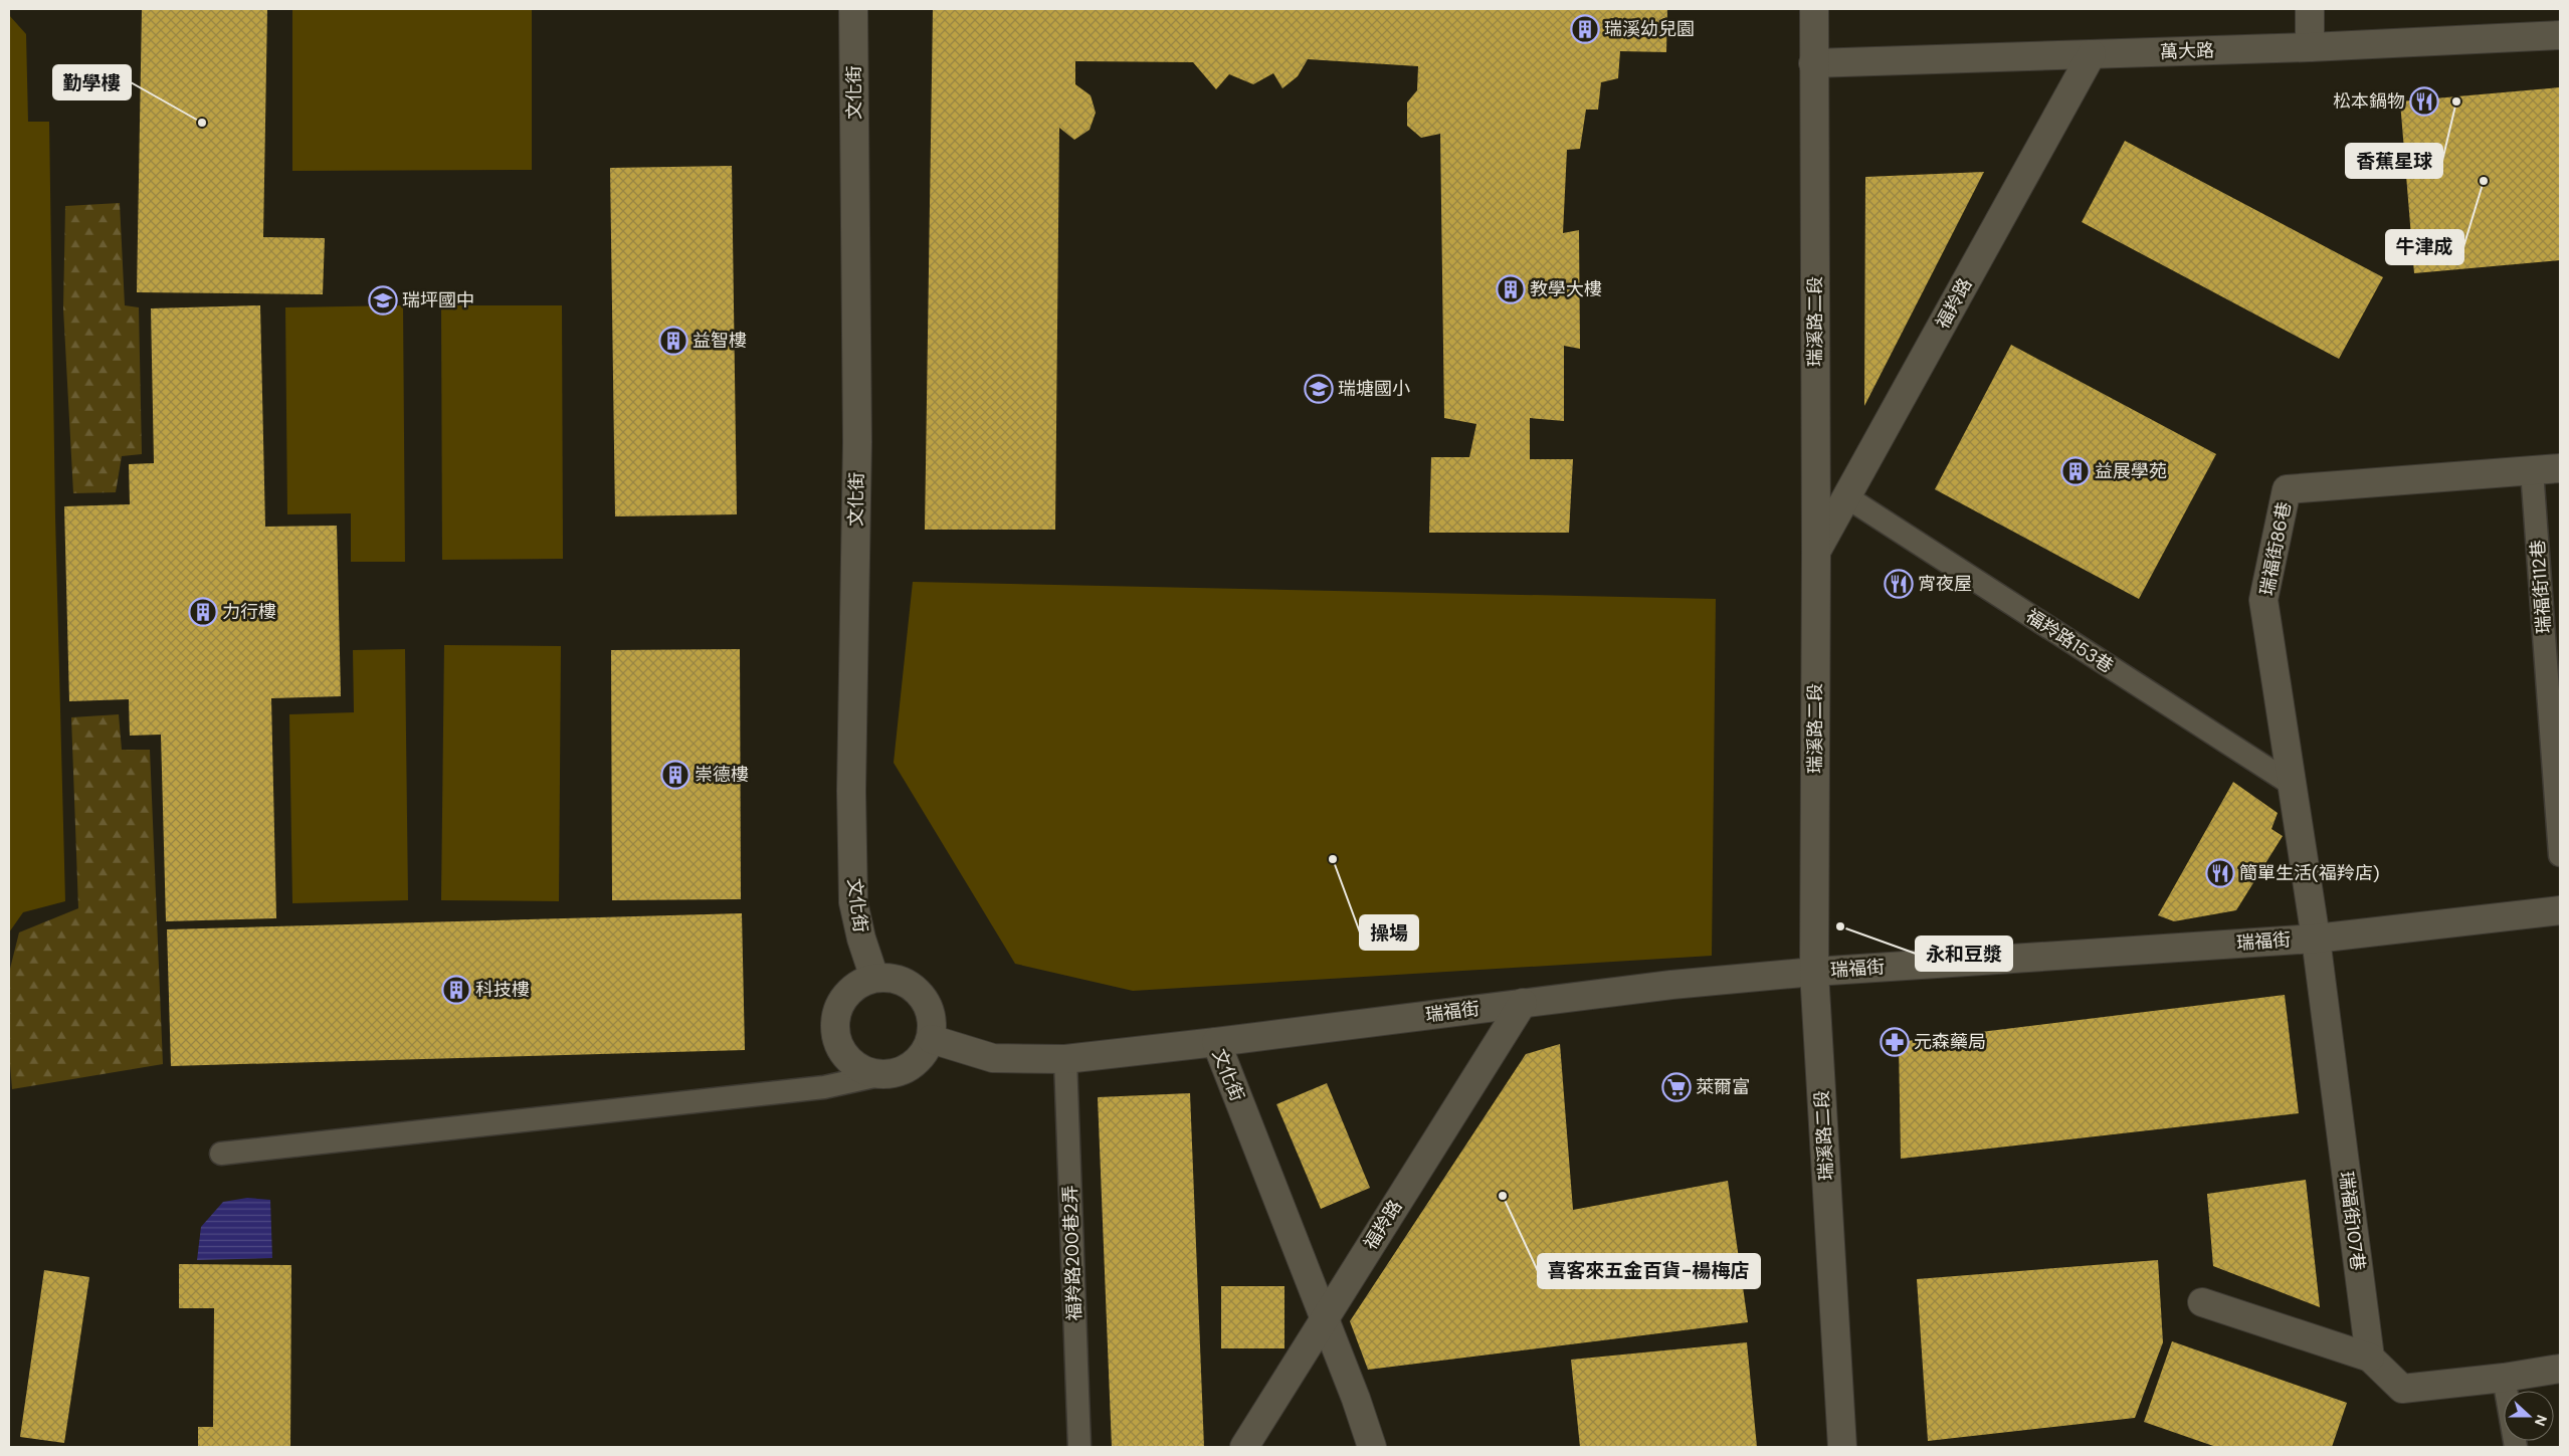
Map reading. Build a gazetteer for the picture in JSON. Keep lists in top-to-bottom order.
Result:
{
  "streets": {
    "street": [
      "萬大路",
      "文化街",
      "福羚路",
      "瑞溪路二段",
      "瑞福街86巷",
      "瑞福街",
      "瑞福街107巷"
    ],
    "lane": ["瑞福街112巷", "福羚路153巷", "福羚路200巷2弄"]
  },
  "crossings": [
    ["萬大路", "福羚路"],
    ["萬大路", "瑞溪路二段"],
    ["文化街", "福羚路"],
    ["文化街", "瑞福街"],
    ["文化街", "福羚路200巷2弄"],
    ["福羚路", "瑞溪路二段"],
    ["福羚路", "福羚路153巷"],
    ["福羚路", "瑞福街"],
    ["瑞溪路二段", "瑞福街"],
    ["瑞福街86巷", "瑞福街112巷"],
    ["瑞福街86巷", "福羚路153巷"],
    ["瑞福街86巷", "瑞福街"],
    ["瑞福街86巷", "瑞福街107巷"],
    ["瑞福街", "瑞福街107巷"]
  ],
  "places": {
    "building": [
      "瑞溪幼兒園",
      "教學大樓",
      "益智樓",
      "益展學苑",
      "力行樓",
      "崇德樓",
      "科技樓"
    ],
    "restaurant": ["松本鍋物", "宵夜屋", "簡單生活(福羚店)"],
    "other": [
      "香蕉星球",
      "勤學樓",
      "牛津成",
      "操場",
      "永和豆漿",
      "喜客來五金百貨-楊梅店"
    ],
    "school or university": ["瑞坪國中", "瑞塘國小"],
    "pharmacy": ["元森藥局"],
    "supermarket": ["萊爾富"]
  },
  "north": "right"
}
